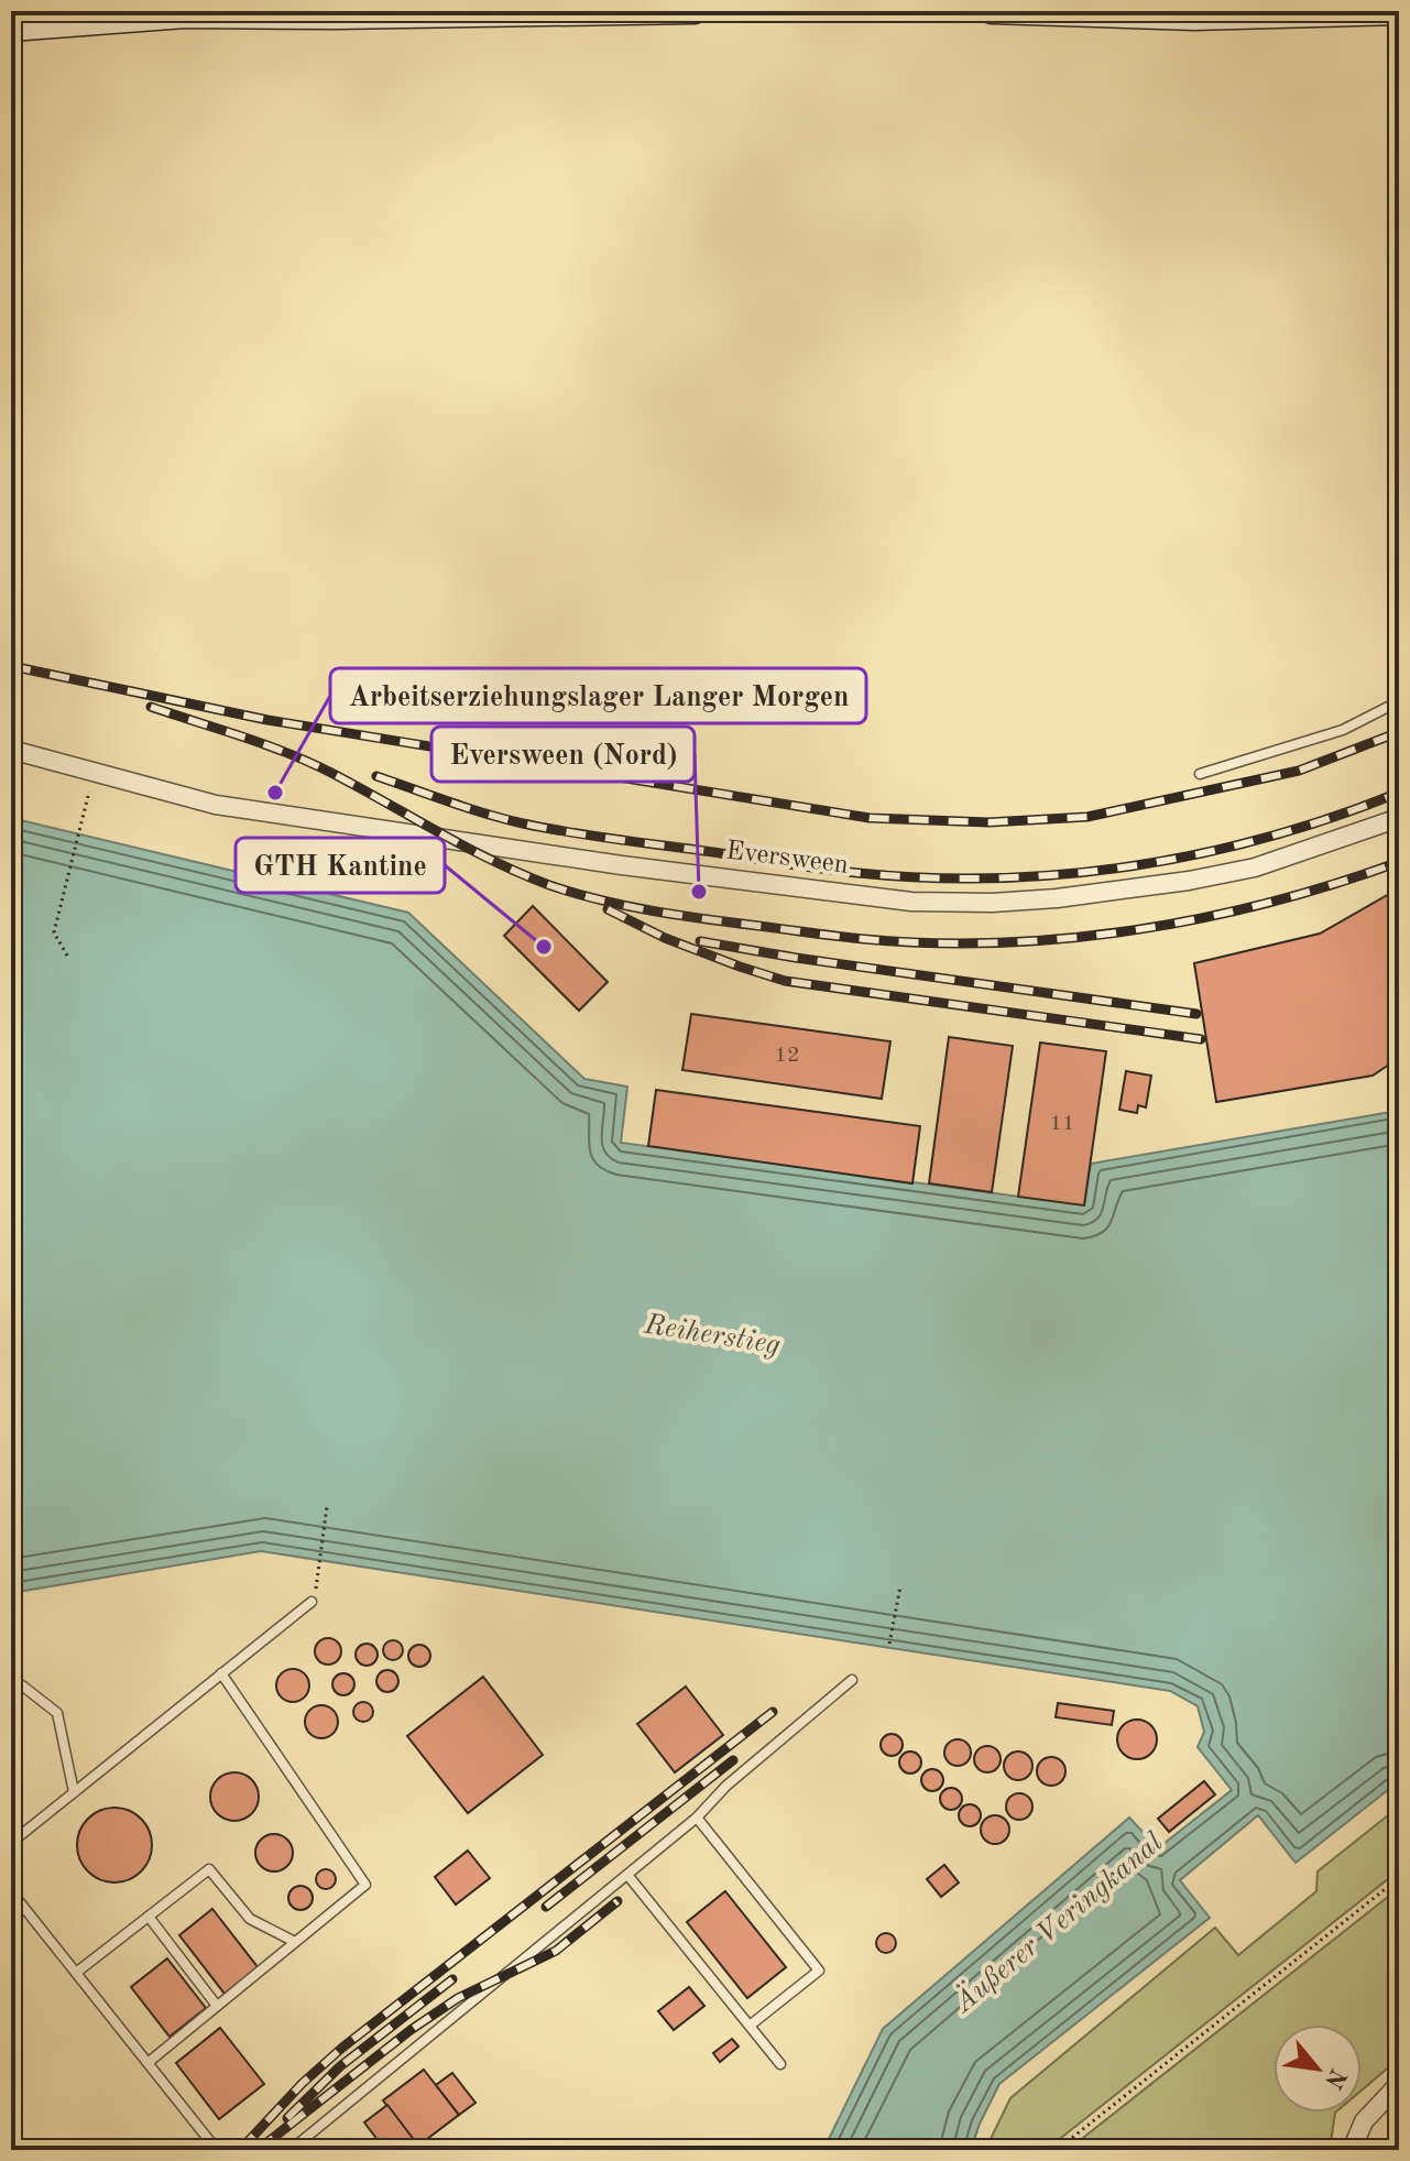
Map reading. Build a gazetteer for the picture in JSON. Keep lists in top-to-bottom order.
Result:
{
  "streets": {
    "street": ["Eversween"]
  },
  "water": ["Reiherstieg", "Äußerer Veringkanal"],
  "places": ["Arbeitserziehungslager Langer Morgen", "Eversween (Nord)", "GTH Kantine"],
  "house_numbers": ["12", "11"],
  "north": "bottom right"
}
